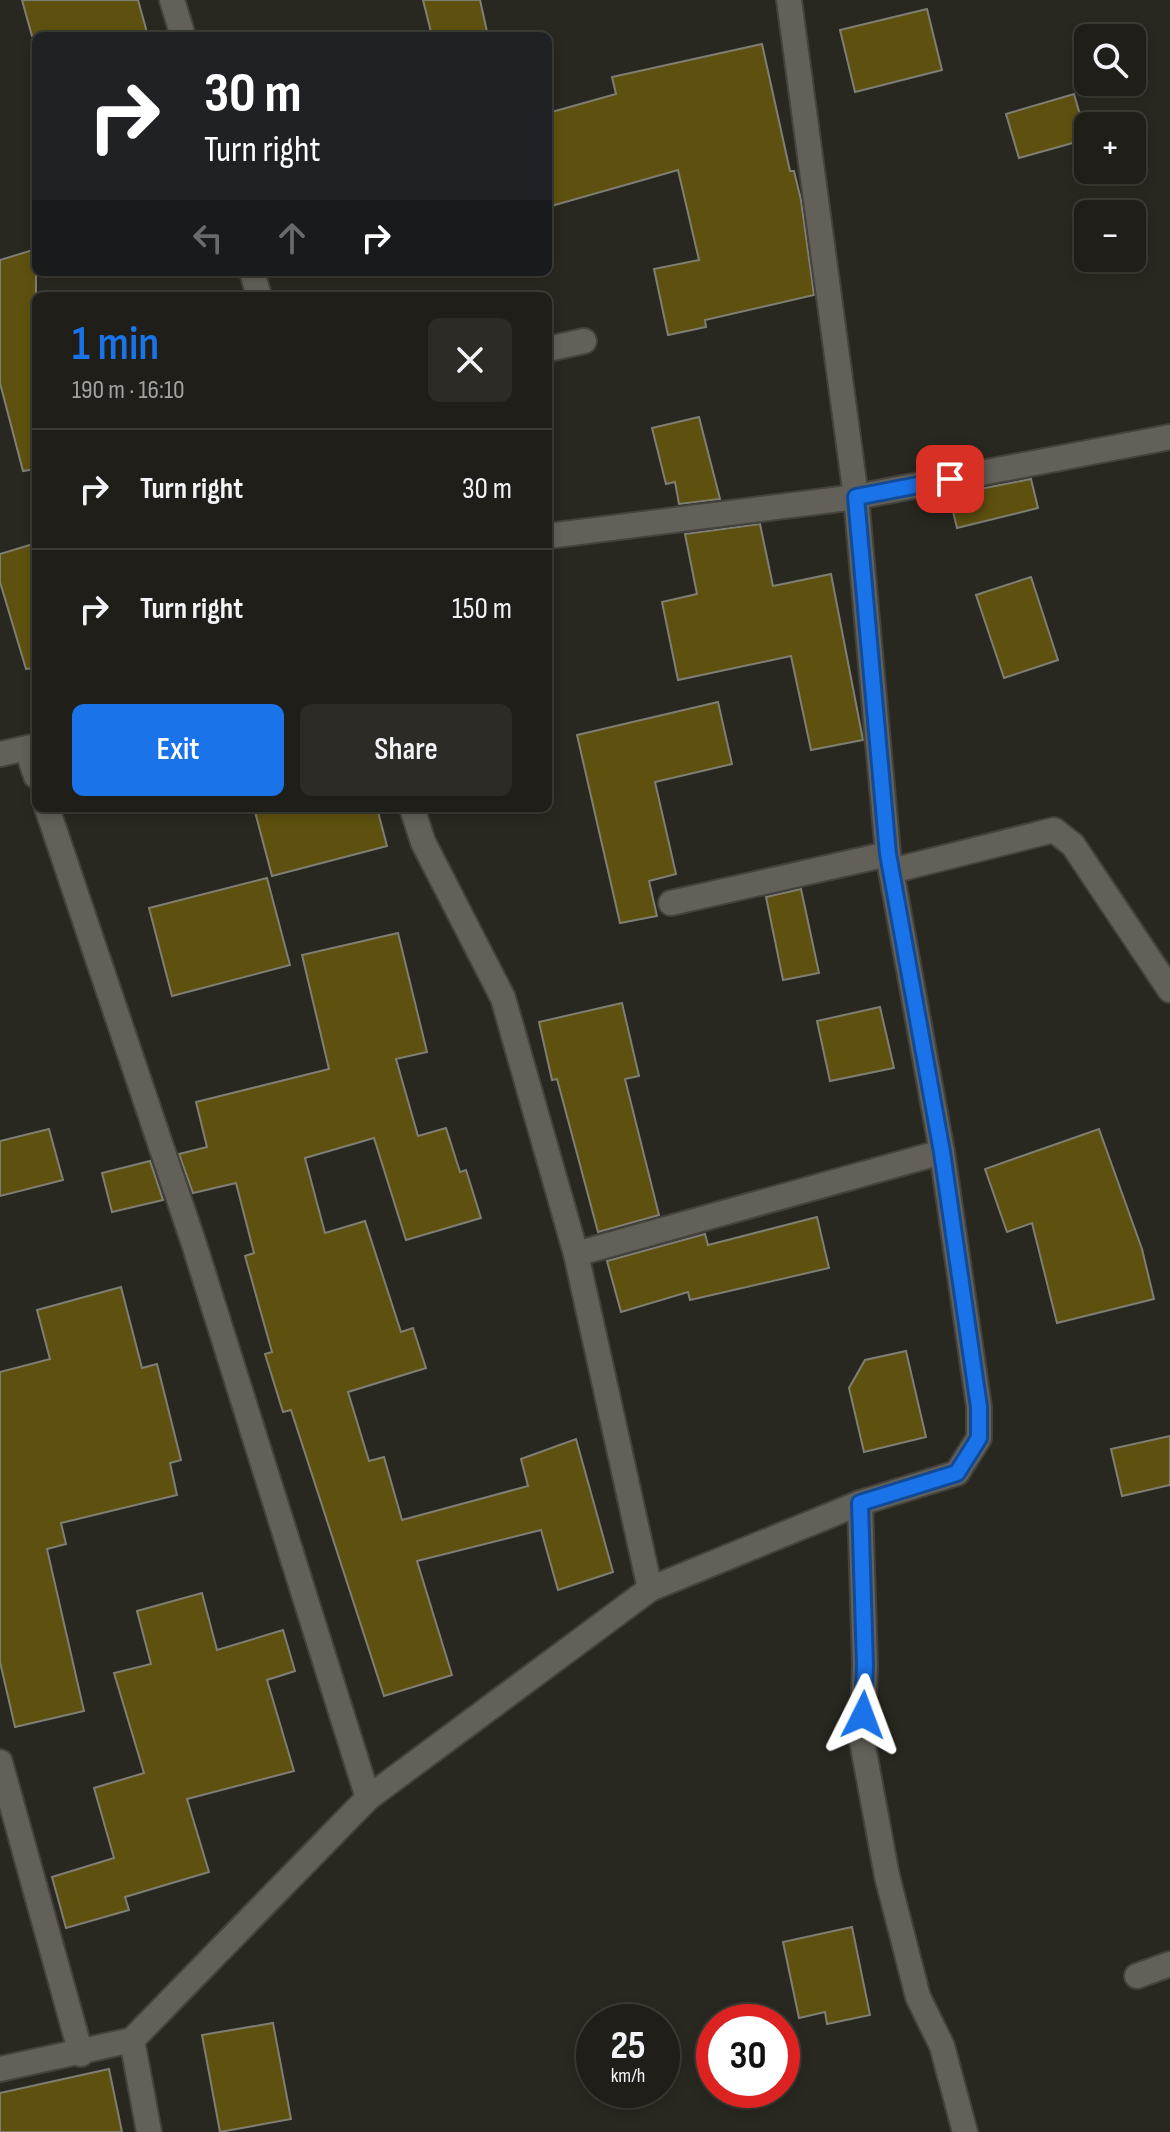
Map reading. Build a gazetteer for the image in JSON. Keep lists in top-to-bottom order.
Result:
{
  "page": {
    "map_buttons": ["+", "−"],
    "turn": ["30 m", "Turn right"],
    "heading": ["1 min", "190 m · 16:10"],
    "list": [
      {
        "name": "Turn right",
        "value": "30 m"
      },
      {
        "name": "Turn right",
        "value": "150 m"
      }
    ],
    "buttons": ["Exit", "Share"],
    "speed": "25 km/h",
    "limit": "30"
  }
}
